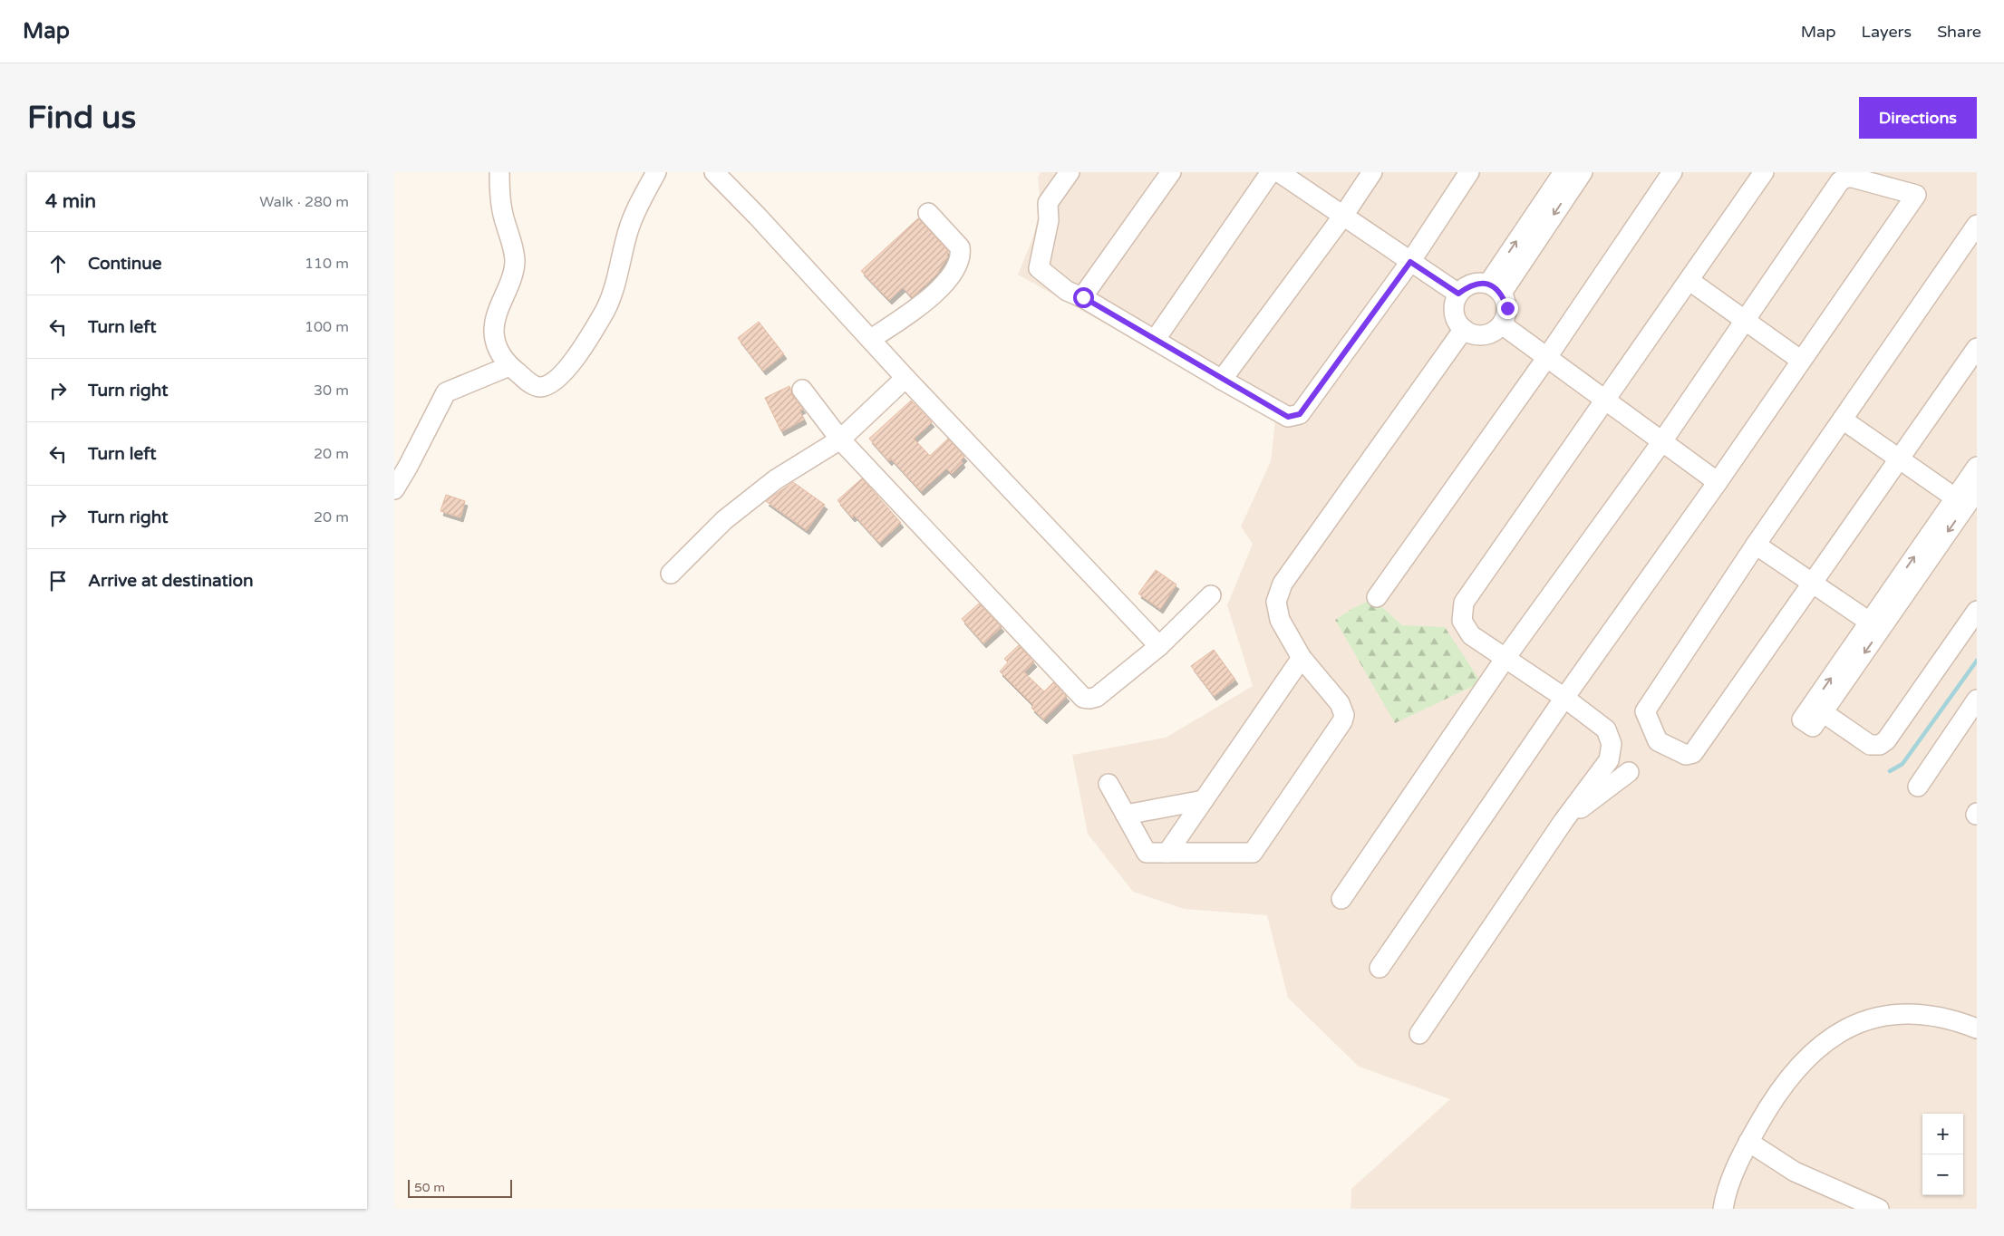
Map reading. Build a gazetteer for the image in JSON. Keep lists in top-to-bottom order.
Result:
{
  "scale_bar": "50 m",
  "page": {
    "header": "Map",
    "nav": ["Map", "Layers", "Share"],
    "buttons": "Directions",
    "title": "Find us",
    "heading": ["4 min", "Walk · 280 m"],
    "list": [
      ["Continue", "110 m"],
      ["Turn left", "100 m"],
      ["Turn right", "30 m"],
      ["Turn left", "20 m"],
      ["Turn right", "20 m"],
      "Arrive at destination"
    ],
    "map_buttons": ["+", "−"],
    "scale": "50 m"
  }
}
